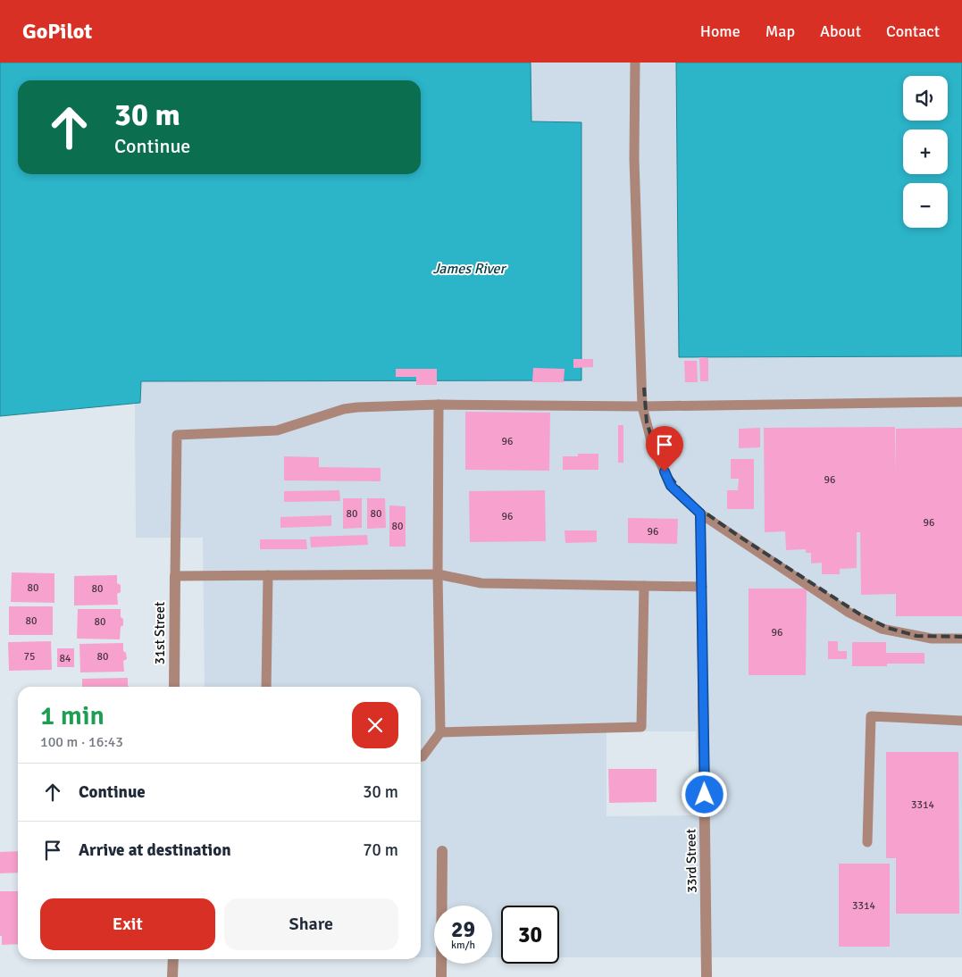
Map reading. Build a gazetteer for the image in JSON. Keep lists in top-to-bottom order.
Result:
{
  "streets": {
    "street": ["31st Street", "33rd Street"]
  },
  "water": ["James River"],
  "house_numbers": [
    "96",
    "96",
    "80",
    "80",
    "96",
    "96",
    "80",
    "96",
    "80",
    "80",
    "80",
    "80",
    "96",
    "75",
    "80",
    "84",
    "3314",
    "3314"
  ],
  "page": {
    "header": "GoPilot",
    "nav": [
      "Home",
      "Map",
      "About",
      "Contact"
    ],
    "map_buttons": ["+", "−"],
    "turn": ["30 m", "Continue"],
    "heading": ["1 min", "100 m · 16:43"],
    "list": [
      {
        "name": "Continue",
        "value": "30 m"
      },
      {
        "name": "Arrive at destination",
        "value": "70 m"
      }
    ],
    "buttons": ["Exit", "Share"],
    "speed": "29 km/h",
    "limit": "30"
  }
}
